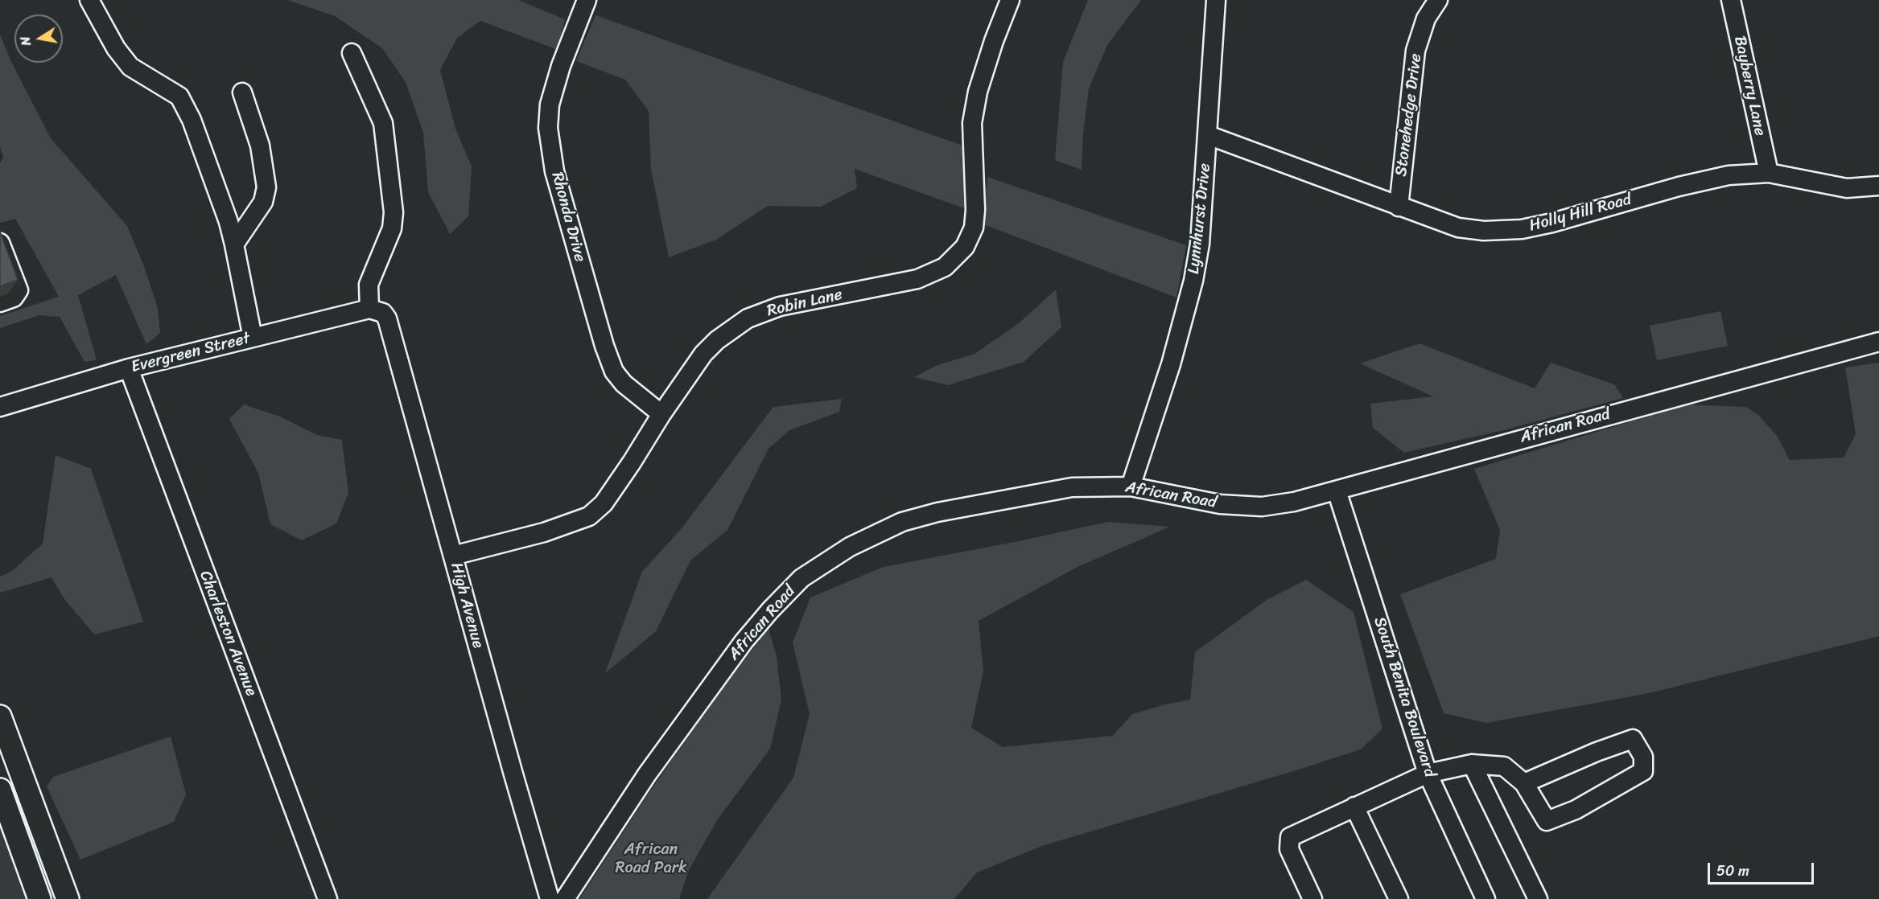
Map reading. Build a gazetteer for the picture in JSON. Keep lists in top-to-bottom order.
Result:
{
  "streets": {
    "street": [
      "Bayberry Lane",
      "Stonehedge Drive",
      "Holly Hill Road",
      "Rhonda Drive",
      "Lynnhurst Drive",
      "Robin Lane",
      "Evergreen Street",
      "African Road",
      "High Avenue",
      "Charleston Avenue",
      "South Benita Boulevard"
    ]
  },
  "crossings": [
    ["Bayberry Lane", "Holly Hill Road"],
    ["Stonehedge Drive", "Holly Hill Road"],
    ["Holly Hill Road", "Lynnhurst Drive"],
    ["Rhonda Drive", "Robin Lane"],
    ["Lynnhurst Drive", "African Road"],
    ["Robin Lane", "High Avenue"],
    ["Evergreen Street", "High Avenue"],
    ["Evergreen Street", "Charleston Avenue"],
    ["African Road", "South Benita Boulevard"]
  ],
  "parks": ["African Road Park"],
  "scale_bar": "50 m",
  "north": "left"
}
